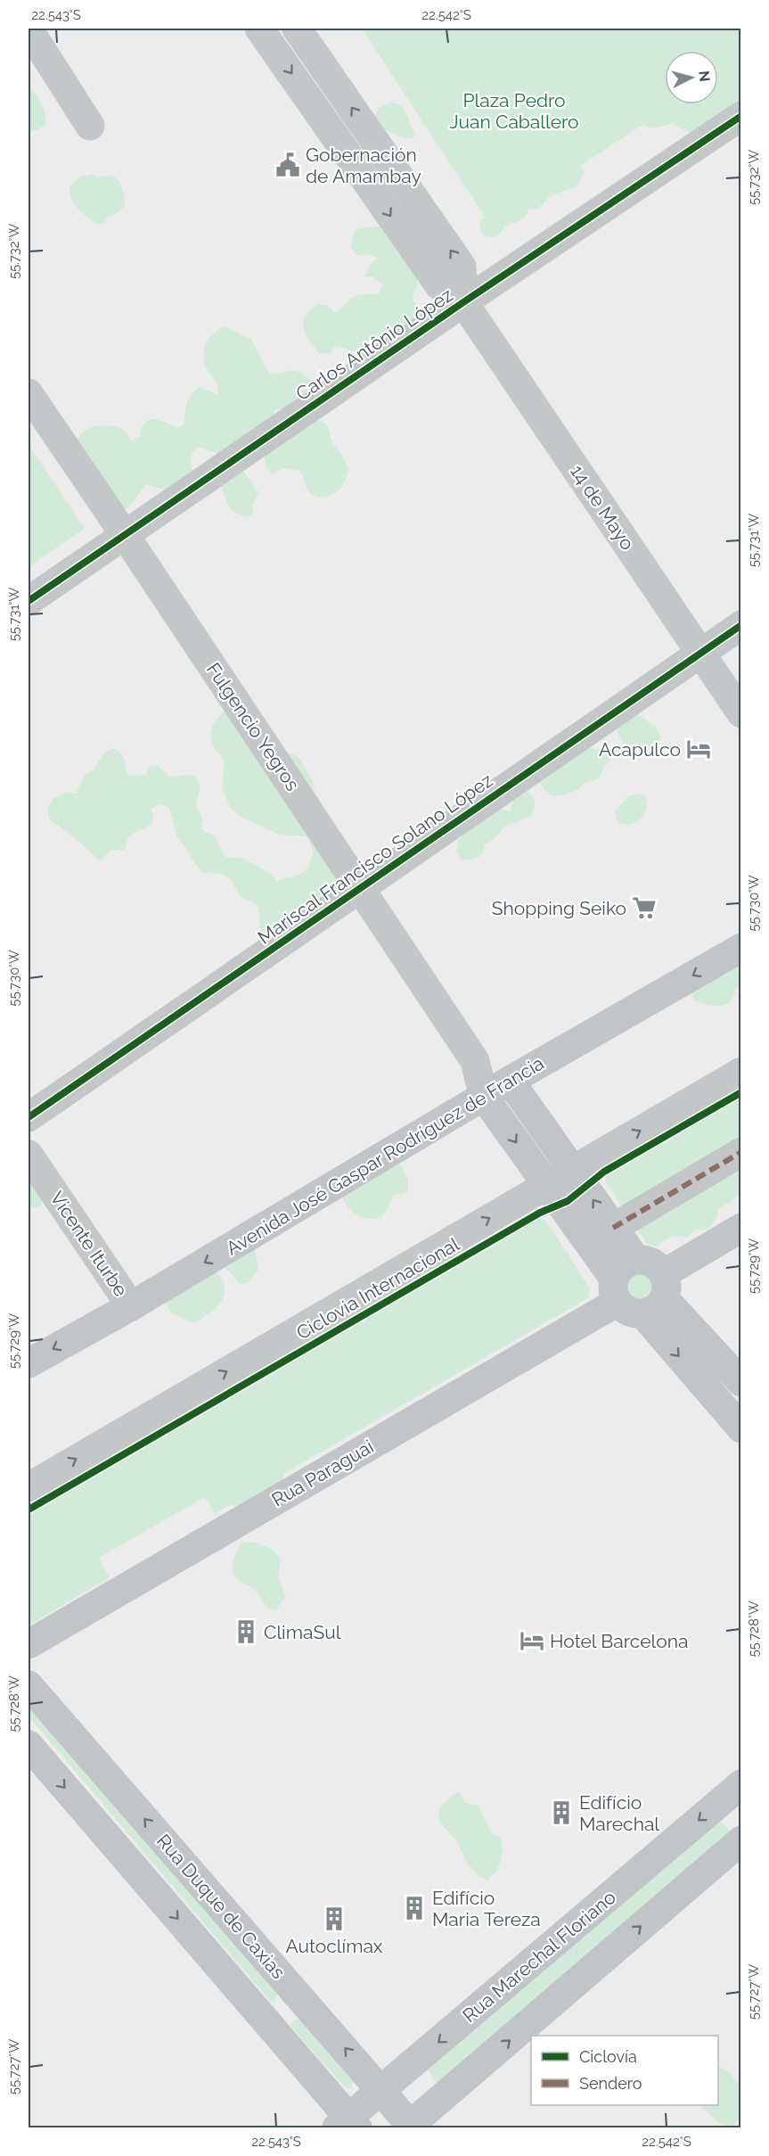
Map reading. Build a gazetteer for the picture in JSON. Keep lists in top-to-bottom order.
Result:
{
  "streets": {
    "main road": [
      "Avenida José Gaspar Rodríguez de Francia",
      "Rua Paraguai",
      "Rua Duque de Caxias",
      "Rua Marechal Floriano"
    ],
    "street": [
      "Carlos Antônio López",
      "14 de Mayo",
      "Fulgencio Yegros",
      "Mariscal Francisco Solano López",
      "Vicente Iturbe"
    ],
    "cycle path": ["Ciclovia Internacional"]
  },
  "crossings": [
    ["Carlos Antônio López", "14 de Mayo"],
    ["Carlos Antônio López", "Fulgencio Yegros"],
    ["14 de Mayo", "Mariscal Francisco Solano López"],
    ["Fulgencio Yegros", "Mariscal Francisco Solano López"],
    ["Fulgencio Yegros", "Avenida José Gaspar Rodríguez de Francia"],
    ["Avenida José Gaspar Rodríguez de Francia", "Vicente Iturbe"],
    ["Rua Duque de Caxias", "Rua Marechal Floriano"]
  ],
  "one_way": ["Avenida José Gaspar Rodríguez de Francia"],
  "parks": ["Plaza Pedro Juan Caballero"],
  "places": {
    "public building": ["Gobernación de Amambay"],
    "hotel": ["Acapulco", "Hotel Barcelona"],
    "supermarket": ["Shopping Seiko"],
    "building": [
      "ClimaSul",
      "Edifício Marechal",
      "Edifício Maria Tereza",
      "Autoclímax"
    ]
  },
  "legend": ["Ciclovía", "Sendero"],
  "north": "right",
  "coordinates": [
    "22.543°S",
    "22.542°S",
    "55.732°W",
    "55.731°W",
    "55.730°W",
    "55.729°W",
    "55.728°W",
    "55.727°W"
  ]
}
